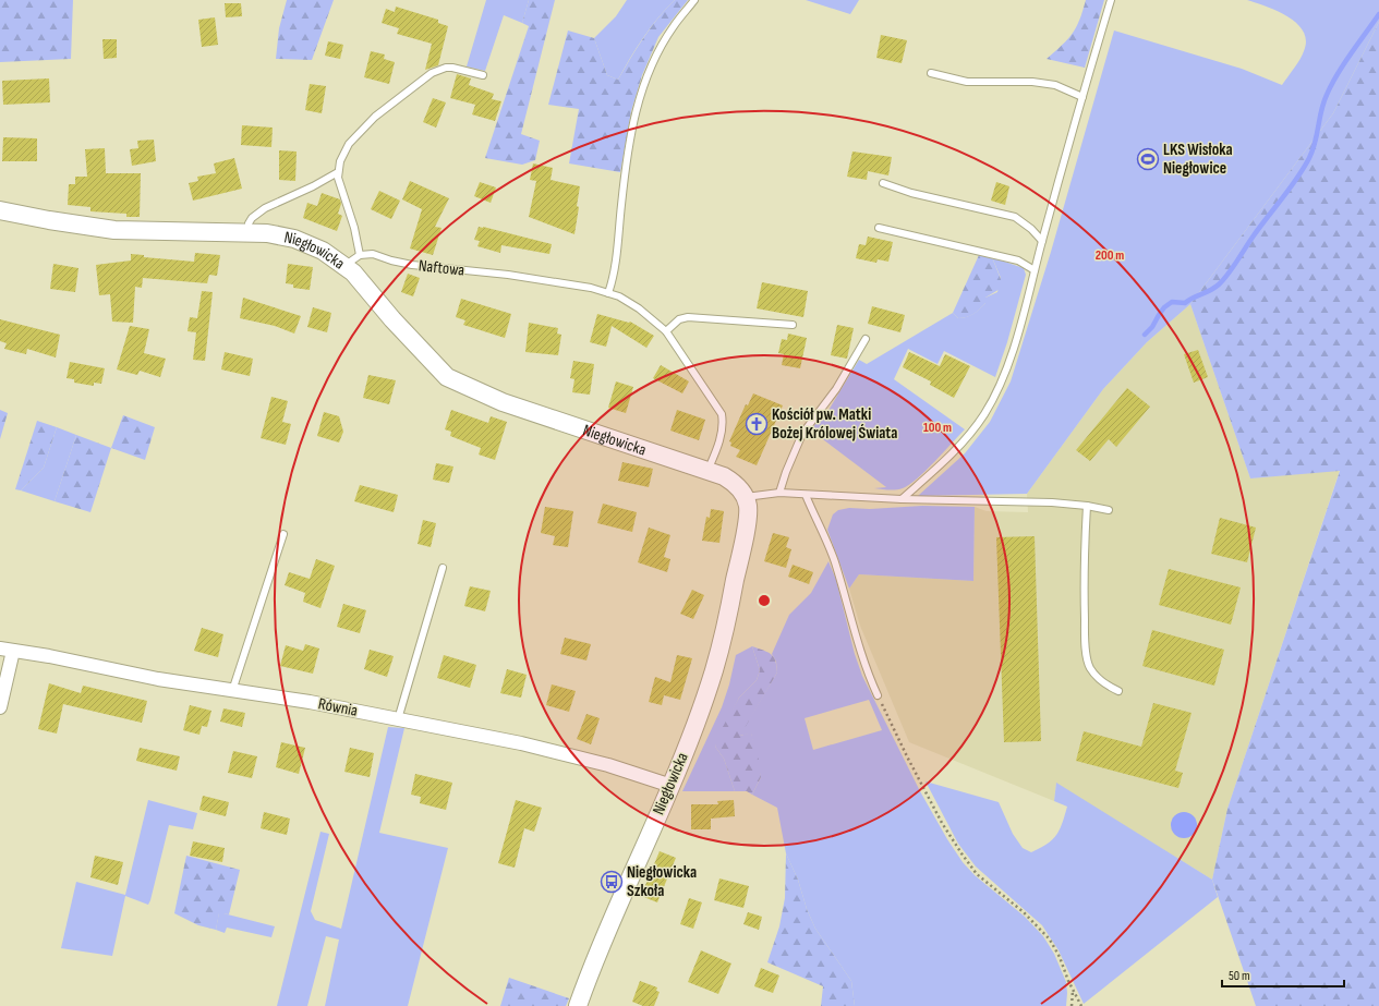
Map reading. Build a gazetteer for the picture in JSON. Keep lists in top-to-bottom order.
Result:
{
  "streets": {
    "street": ["Niegłowicka", "Równia"],
    "lane": ["Naftowa"]
  },
  "crossings": [
    ["Niegłowicka", "Naftowa"],
    ["Niegłowicka", "Równia"]
  ],
  "places": {
    "sports": ["LKS Wisłoka Niegłowice"],
    "church": ["Kościół pw. Matki Bożej Królowej Świata"],
    "bus stop": ["Niegłowicka Szkoła"]
  },
  "scale_bar": "50 m",
  "rings": ["200 m", "100 m"]
}
